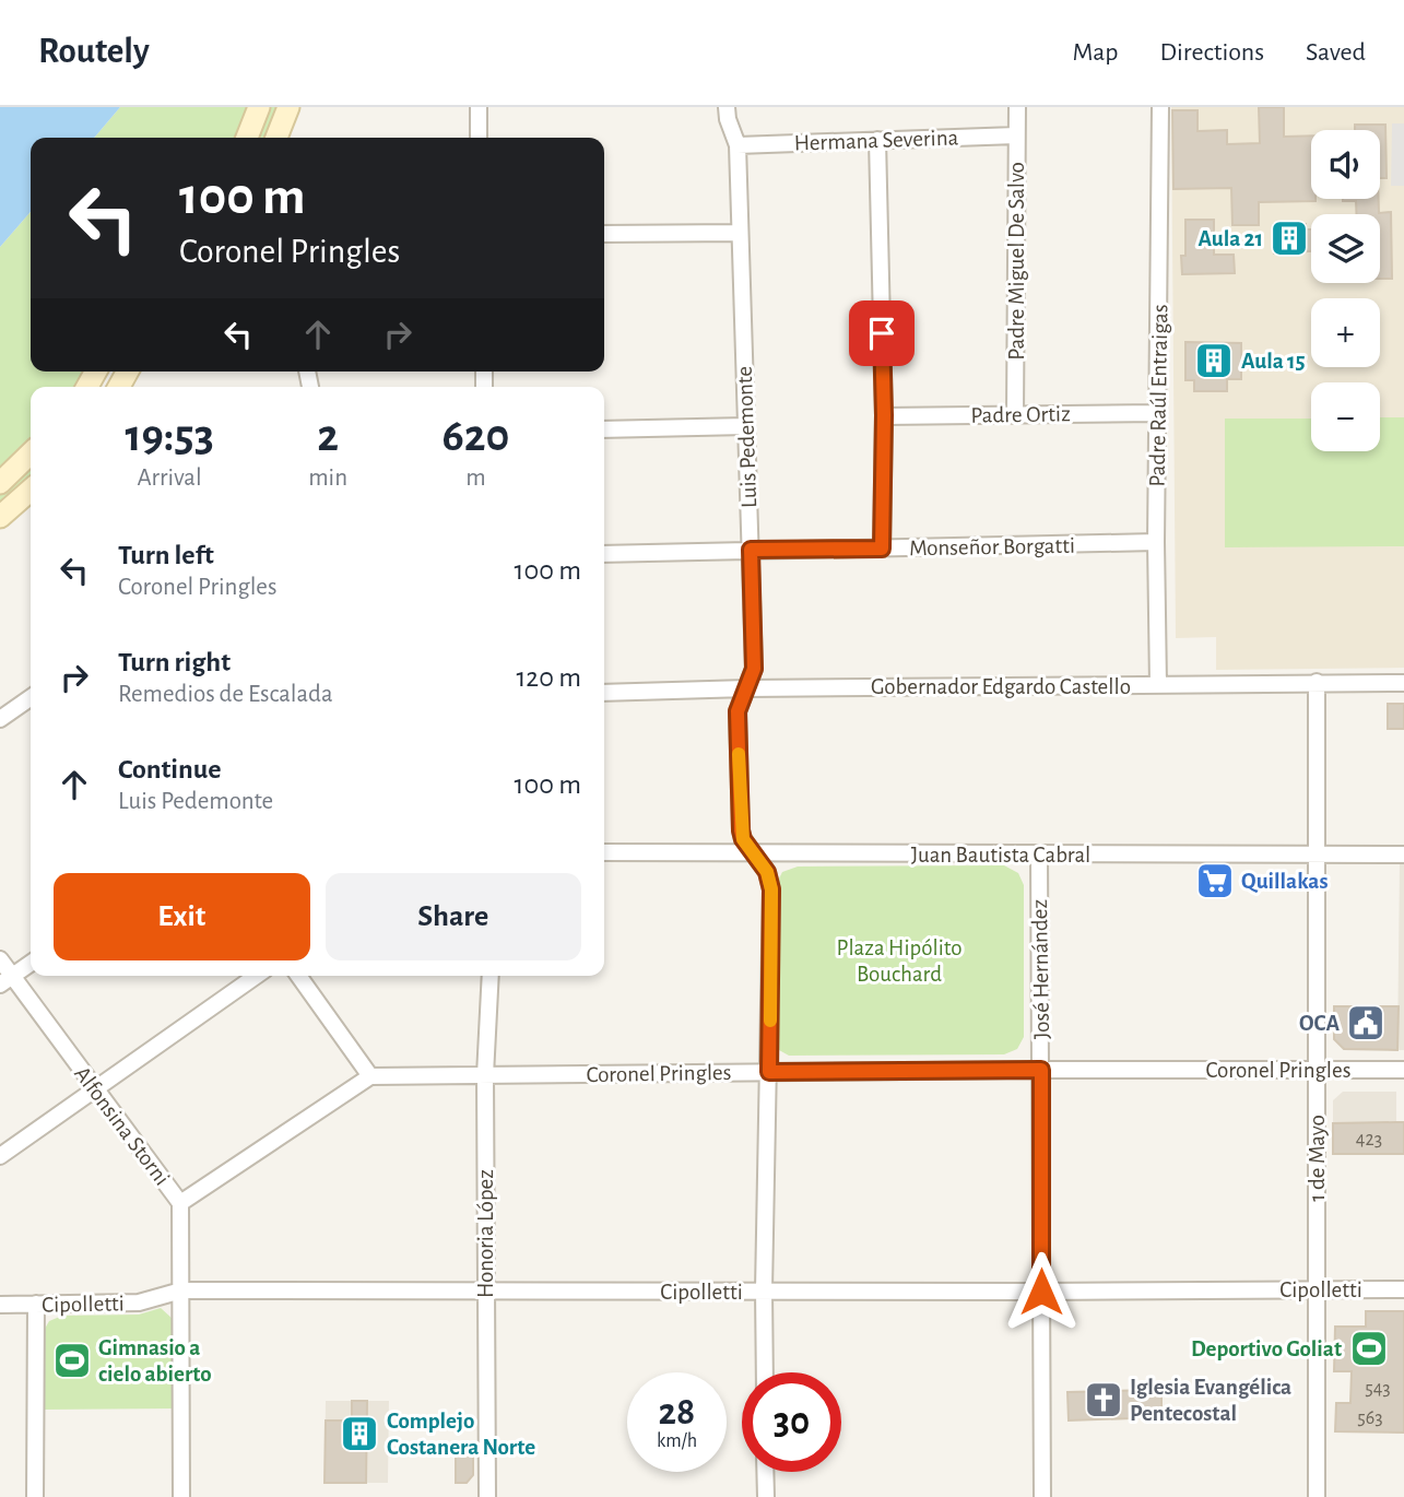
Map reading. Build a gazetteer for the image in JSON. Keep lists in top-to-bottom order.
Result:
{
  "streets": {
    "street": [
      "Hermana Severina",
      "Padre Miguel De Salvo",
      "Padre Raúl Entraigas",
      "Padre Ortiz",
      "Luis Pedemonte",
      "Monseñor Borgatti",
      "Gobernador Edgardo Castello",
      "Juan Bautista Cabral",
      "José Hernández",
      "Coronel Pringles",
      "Alfonsina Storni",
      "1 de Mayo",
      "Honoria López",
      "Cipolletti"
    ]
  },
  "crossings": [
    ["Hermana Severina", "Padre Miguel De Salvo"],
    ["Hermana Severina", "Luis Pedemonte"],
    ["Padre Miguel De Salvo", "Padre Ortiz"],
    ["Padre Raúl Entraigas", "Padre Ortiz"],
    ["Padre Raúl Entraigas", "Monseñor Borgatti"],
    ["Padre Raúl Entraigas", "Gobernador Edgardo Castello"],
    ["Luis Pedemonte", "Monseñor Borgatti"],
    ["Luis Pedemonte", "Gobernador Edgardo Castello"],
    ["Luis Pedemonte", "Juan Bautista Cabral"],
    ["Luis Pedemonte", "Coronel Pringles"],
    ["Luis Pedemonte", "Cipolletti"],
    ["Gobernador Edgardo Castello", "1 de Mayo"],
    ["Juan Bautista Cabral", "José Hernández"],
    ["Juan Bautista Cabral", "1 de Mayo"],
    ["José Hernández", "Coronel Pringles"],
    ["José Hernández", "Cipolletti"],
    ["Coronel Pringles", "1 de Mayo"],
    ["Coronel Pringles", "Honoria López"],
    ["Alfonsina Storni", "Cipolletti"],
    ["1 de Mayo", "Cipolletti"],
    ["Honoria López", "Cipolletti"]
  ],
  "parks": ["Plaza Hipólito Bouchard"],
  "places": {
    "building": ["Aula 21", "Aula 15", "Complejo Costanera Norte"],
    "supermarket": ["Quillakas"],
    "public building": ["OCA"],
    "sports": ["Deportivo Goliat", "Gimnasio a cielo abierto"],
    "church": ["Iglesia Evangélica Pentecostal"]
  },
  "house_numbers": ["423", "543", "563"],
  "page": {
    "header": "Routely",
    "nav": ["Map", "Directions", "Saved"],
    "map_buttons": ["+", "−"],
    "turn": ["100 m", "Coronel Pringles"],
    "eta": [
      "19:53",
      "Arrival",
      "2",
      "min",
      "620",
      "m"
    ],
    "list": [
      {
        "name": "Turn left",
        "note": "Coronel Pringles",
        "value": "100 m"
      },
      {
        "name": "Turn right",
        "note": "Remedios de Escalada",
        "value": "120 m"
      },
      {
        "name": "Continue",
        "note": "Luis Pedemonte",
        "value": "100 m"
      }
    ],
    "buttons": ["Exit", "Share"],
    "speed": "28 km/h",
    "limit": "30"
  }
}
